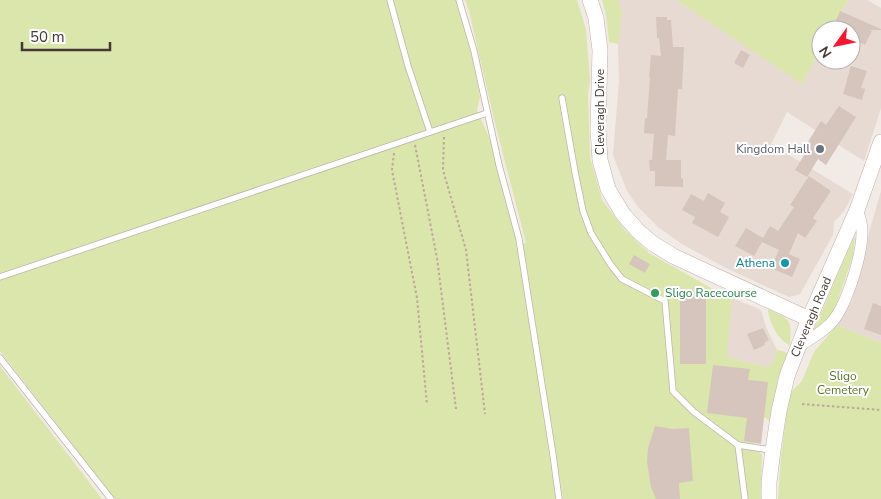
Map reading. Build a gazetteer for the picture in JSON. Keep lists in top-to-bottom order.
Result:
{
  "streets": {
    "street": ["Cleveragh Drive", "Cleveragh Road"]
  },
  "crossings": [
    ["Cleveragh Drive", "Cleveragh Road"]
  ],
  "parks": ["Sligo Cemetery"],
  "places": ["Kingdom Hall", "Athena", "Sligo Racecourse"],
  "scale_bar": "50 m",
  "north": "bottom left"
}
